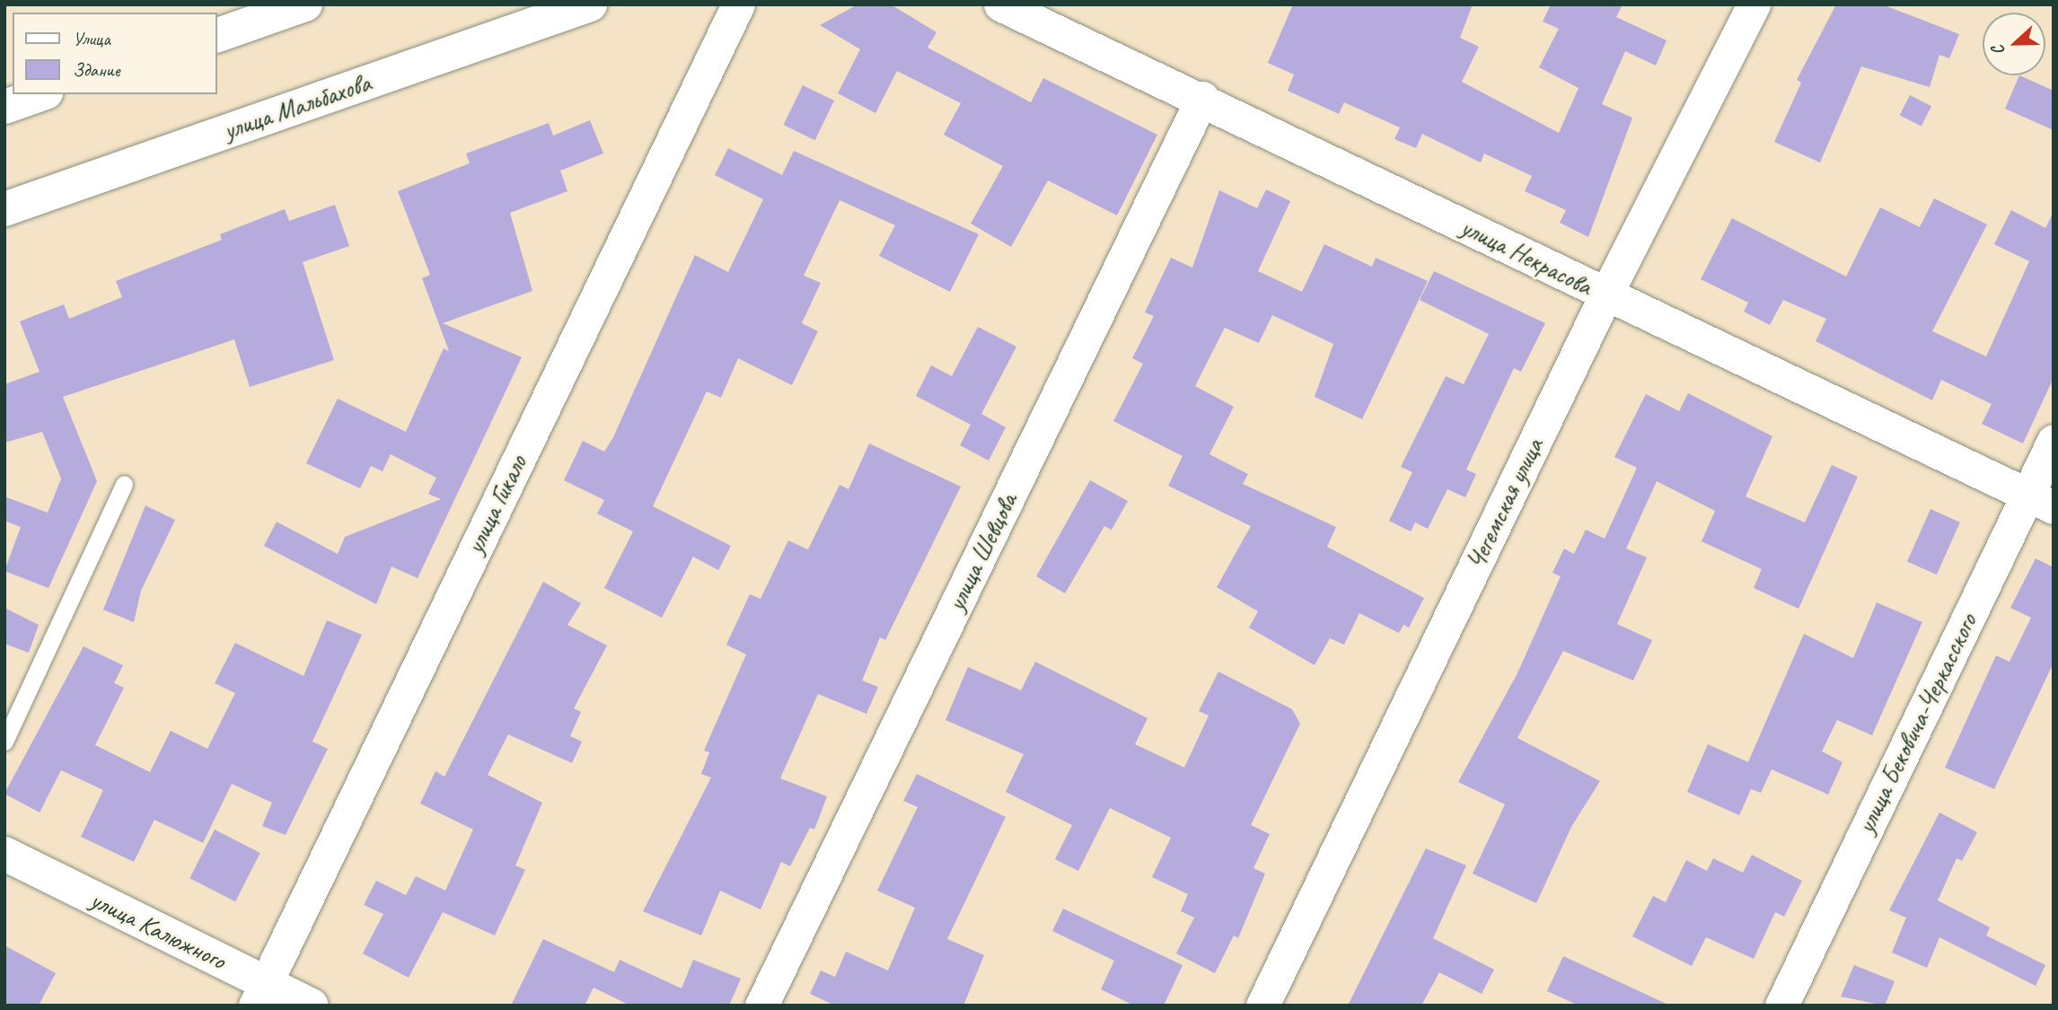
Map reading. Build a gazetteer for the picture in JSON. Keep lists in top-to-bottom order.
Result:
{
  "streets": {
    "main road": ["улица Мальбахова", "улица Калюжного"],
    "street": [
      "улица Некрасова",
      "Чегемская улица",
      "улица Гикало",
      "улица Шевцова",
      "улица Бековича-Черкасского"
    ]
  },
  "crossings": [
    ["улица Некрасова", "Чегемская улица"],
    ["улица Некрасова", "улица Шевцова"],
    ["улица Некрасова", "улица Бековича-Черкасского"],
    ["улица Гикало", "улица Калюжного"]
  ],
  "legend": ["Улица", "Здание"],
  "north": "left"
}
